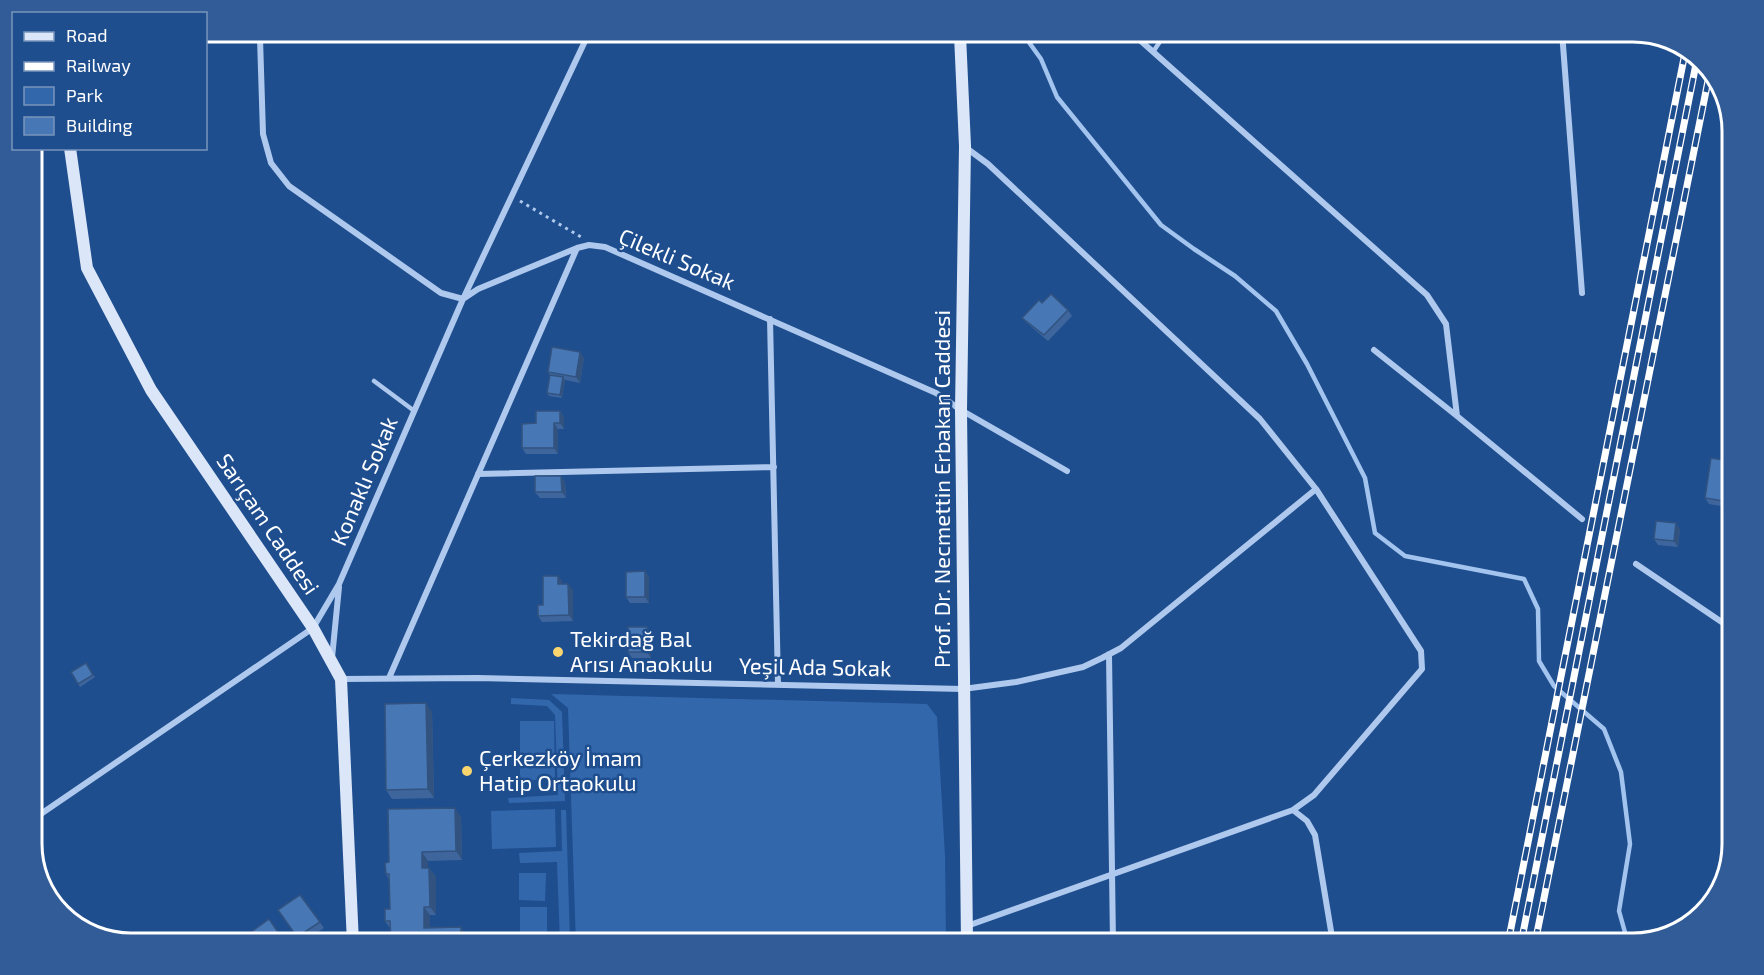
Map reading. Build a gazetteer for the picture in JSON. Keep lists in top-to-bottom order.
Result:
{
  "streets": {
    "street": [
      "Çilekli Sokak",
      "Konaklı Sokak",
      "Prof. Dr. Necmettin Erbakan Caddesi",
      "Sarıçam Caddesi",
      "Yeşil Ada Sokak"
    ]
  },
  "crossings": [
    ["Çilekli Sokak", "Konaklı Sokak"],
    ["Çilekli Sokak", "Prof. Dr. Necmettin Erbakan Caddesi"],
    ["Konaklı Sokak", "Sarıçam Caddesi"],
    ["Prof. Dr. Necmettin Erbakan Caddesi", "Yeşil Ada Sokak"],
    ["Sarıçam Caddesi", "Yeşil Ada Sokak"]
  ],
  "places": ["Tekirdağ Bal Arısı Anaokulu", "Çerkezköy İmam Hatip Ortaokulu"],
  "legend": [
    "Road",
    "Railway",
    "Park",
    "Building"
  ]
}
